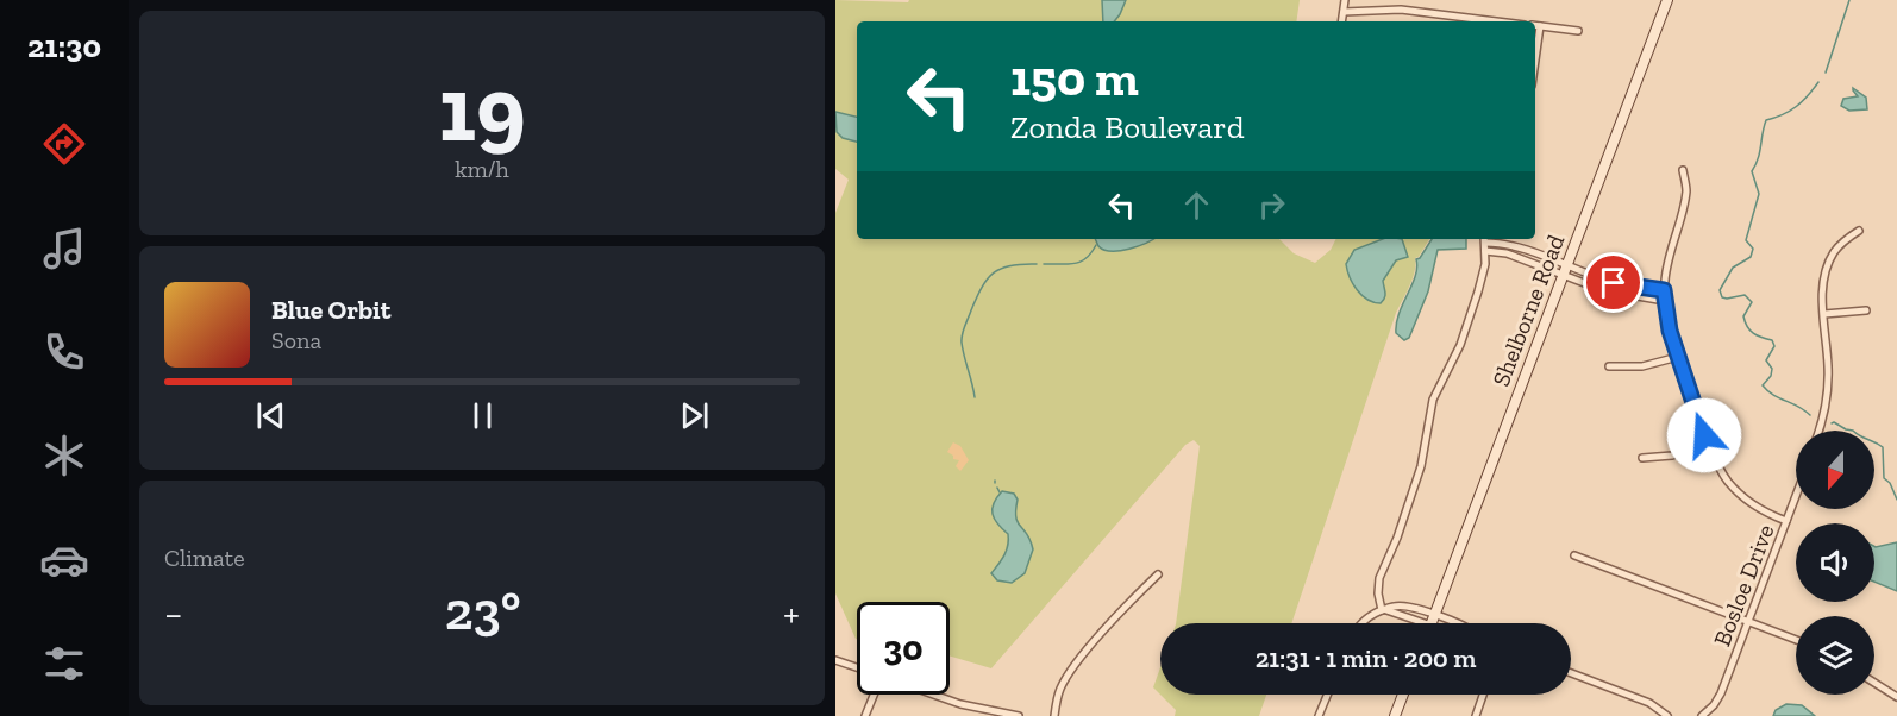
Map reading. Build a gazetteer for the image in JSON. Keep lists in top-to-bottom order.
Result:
{
  "streets": {
    "street": ["Shelborne Road", "Bosloe Drive"]
  },
  "north": "bottom",
  "page": {
    "tabs": "21:30",
    "tile": [
      ["19", "km/h"],
      "Climate"
    ],
    "turn": ["150 m", "Zonda Boulevard"],
    "song": ["Blue Orbit", "Sona"],
    "heat": ["−", "23°", "+"],
    "limit": "30",
    "trip": "21:31 · 1 min · 200 m"
  }
}
